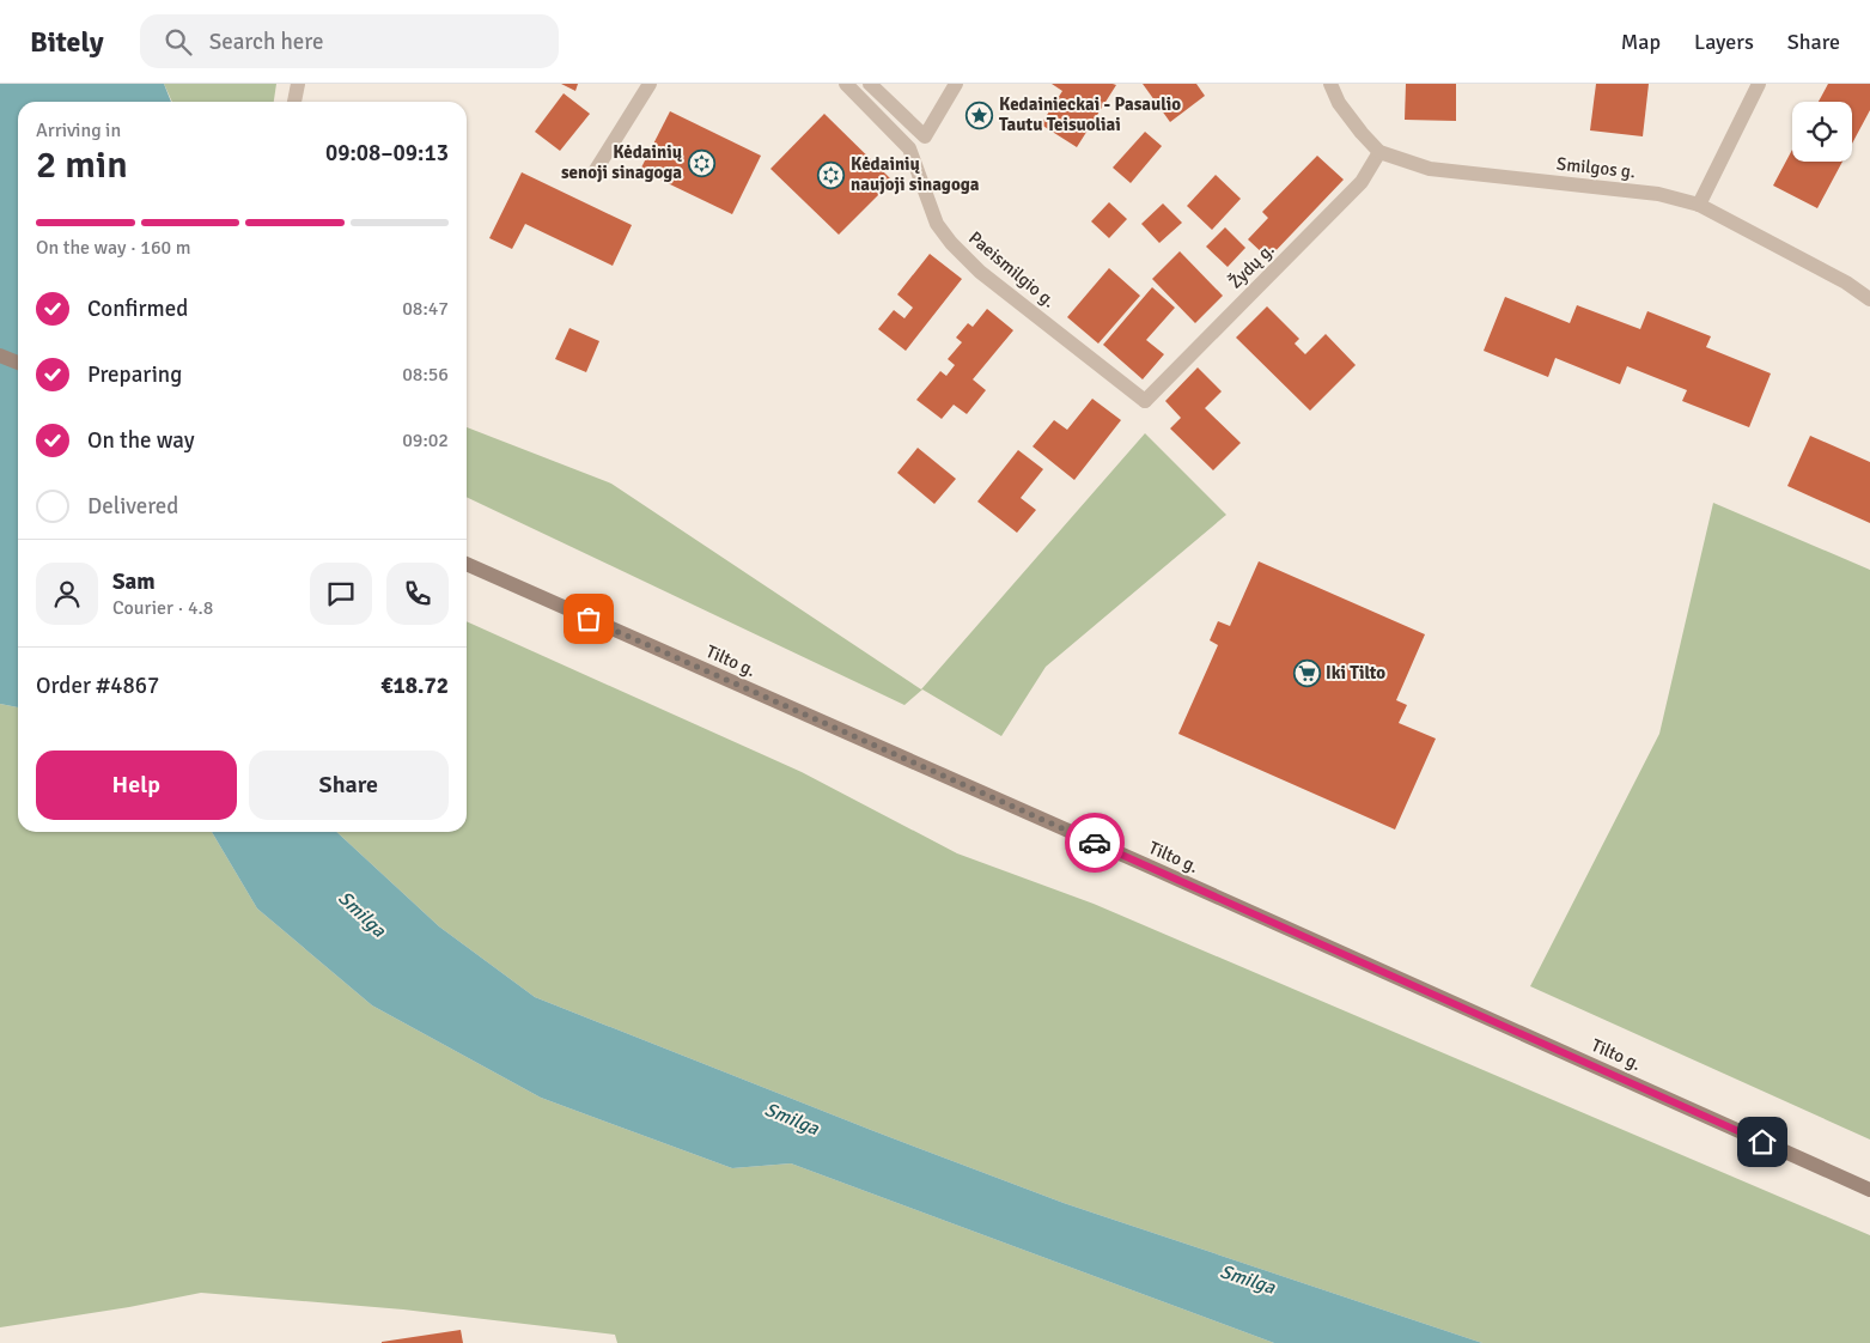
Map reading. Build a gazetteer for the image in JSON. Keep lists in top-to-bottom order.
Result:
{
  "streets": {
    "main road": ["Tilto g."],
    "street": ["Smilgos g.", "Žydų g.", "Paeismilgio g."]
  },
  "crossings": [
    ["Smilgos g.", "Žydų g."],
    ["Žydų g.", "Paeismilgio g."]
  ],
  "water": ["Smilga"],
  "places": {
    "place": ["Kedainieckai - Pasaulio Tautu Teisuoliai"],
    "synagogue": ["Kėdainių senoji sinagoga", "Kėdainių naujoji sinagoga"],
    "supermarket": ["Iki Tilto"]
  },
  "page": {
    "header": "Bitely",
    "search": "Search here",
    "nav": ["Map", "Layers", "Share"],
    "heading": ["2 min", "Arriving in", "09:08–09:13"],
    "panel": [
      "Sam",
      "Courier · 4.8",
      "Order #4867",
      "€18.72"
    ],
    "bar": "On the way · 160 m",
    "list": [
      ["Confirmed", "08:47"],
      ["Preparing", "08:56"],
      ["On the way", "09:02"],
      "Delivered"
    ],
    "buttons": ["Help", "Share"]
  }
}
